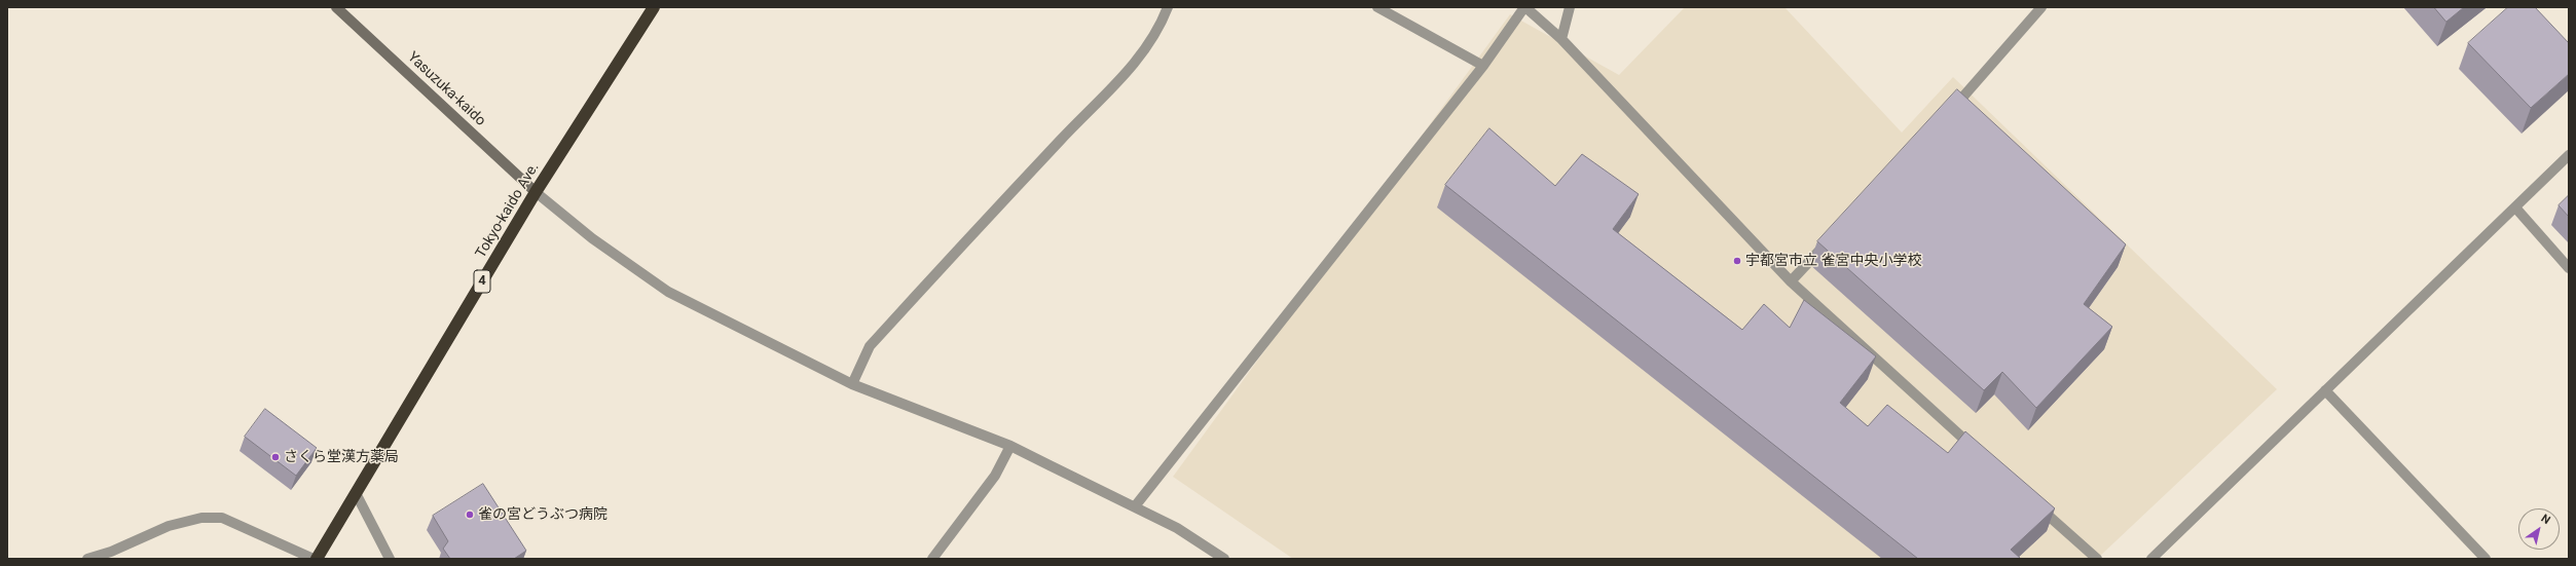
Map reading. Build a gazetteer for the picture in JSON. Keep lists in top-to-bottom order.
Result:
{
  "streets": {
    "highway": ["Tokyo-kaido Ave.", "4"],
    "main road": ["Yasuzuka-kaido"]
  },
  "crossings": [
    ["Yasuzuka-kaido", "Tokyo-kaido Ave."]
  ],
  "places": ["宇都宮市立 雀宮中央小学校", "さくら堂漢方薬局", "雀の宮どうぶつ病院"],
  "north": "top right"
}
